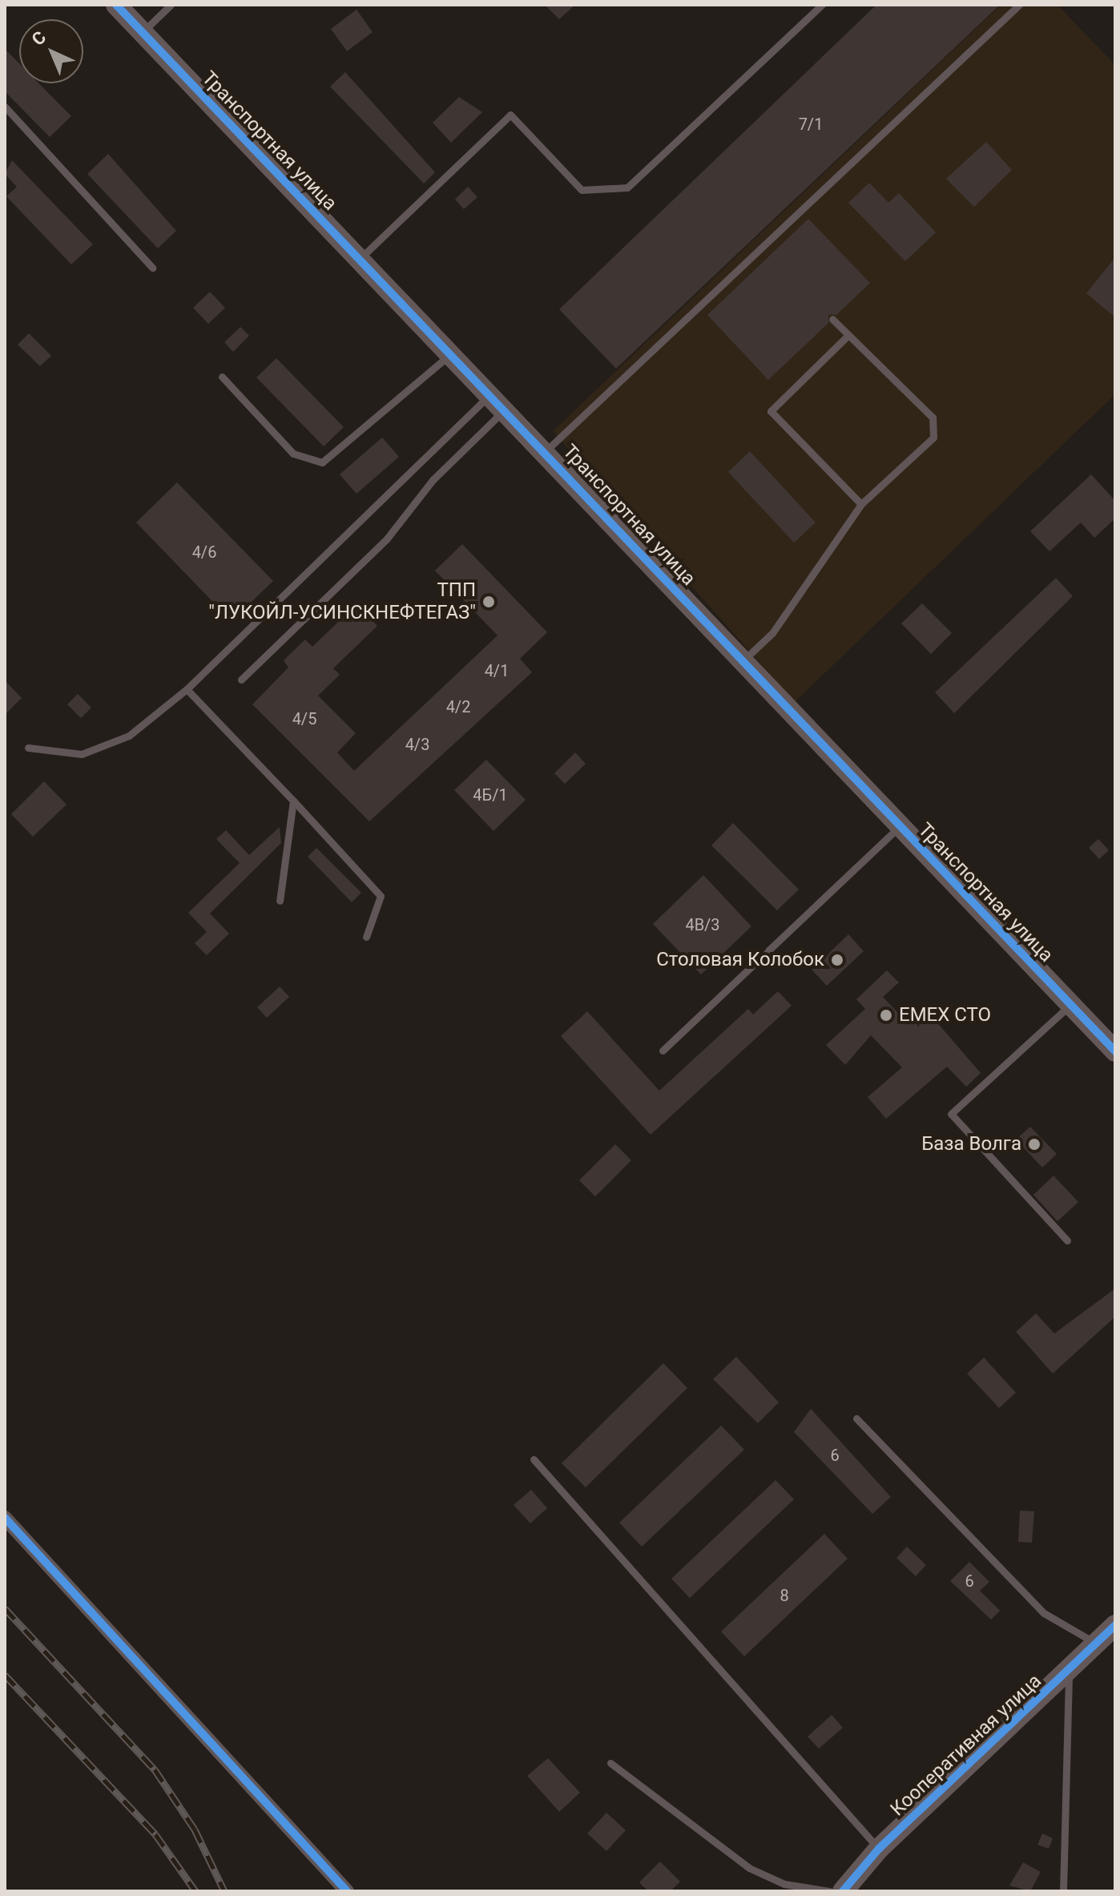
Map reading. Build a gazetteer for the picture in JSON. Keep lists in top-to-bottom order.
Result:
{
  "streets": {
    "street": ["Транспортная улица", "Кооперативная улица"]
  },
  "places": [
    "ТПП \"ЛУКОЙЛ-УСИНСКНЕФТЕГАЗ\"",
    "Столовая Колобок",
    "EMEX СТО",
    "База Волга"
  ],
  "house_numbers": [
    "7/1",
    "4/6",
    "4/1",
    "4/2",
    "4/5",
    "4/3",
    "4Б/1",
    "4В/3",
    "6",
    "6",
    "8"
  ],
  "north": "top left"
}
